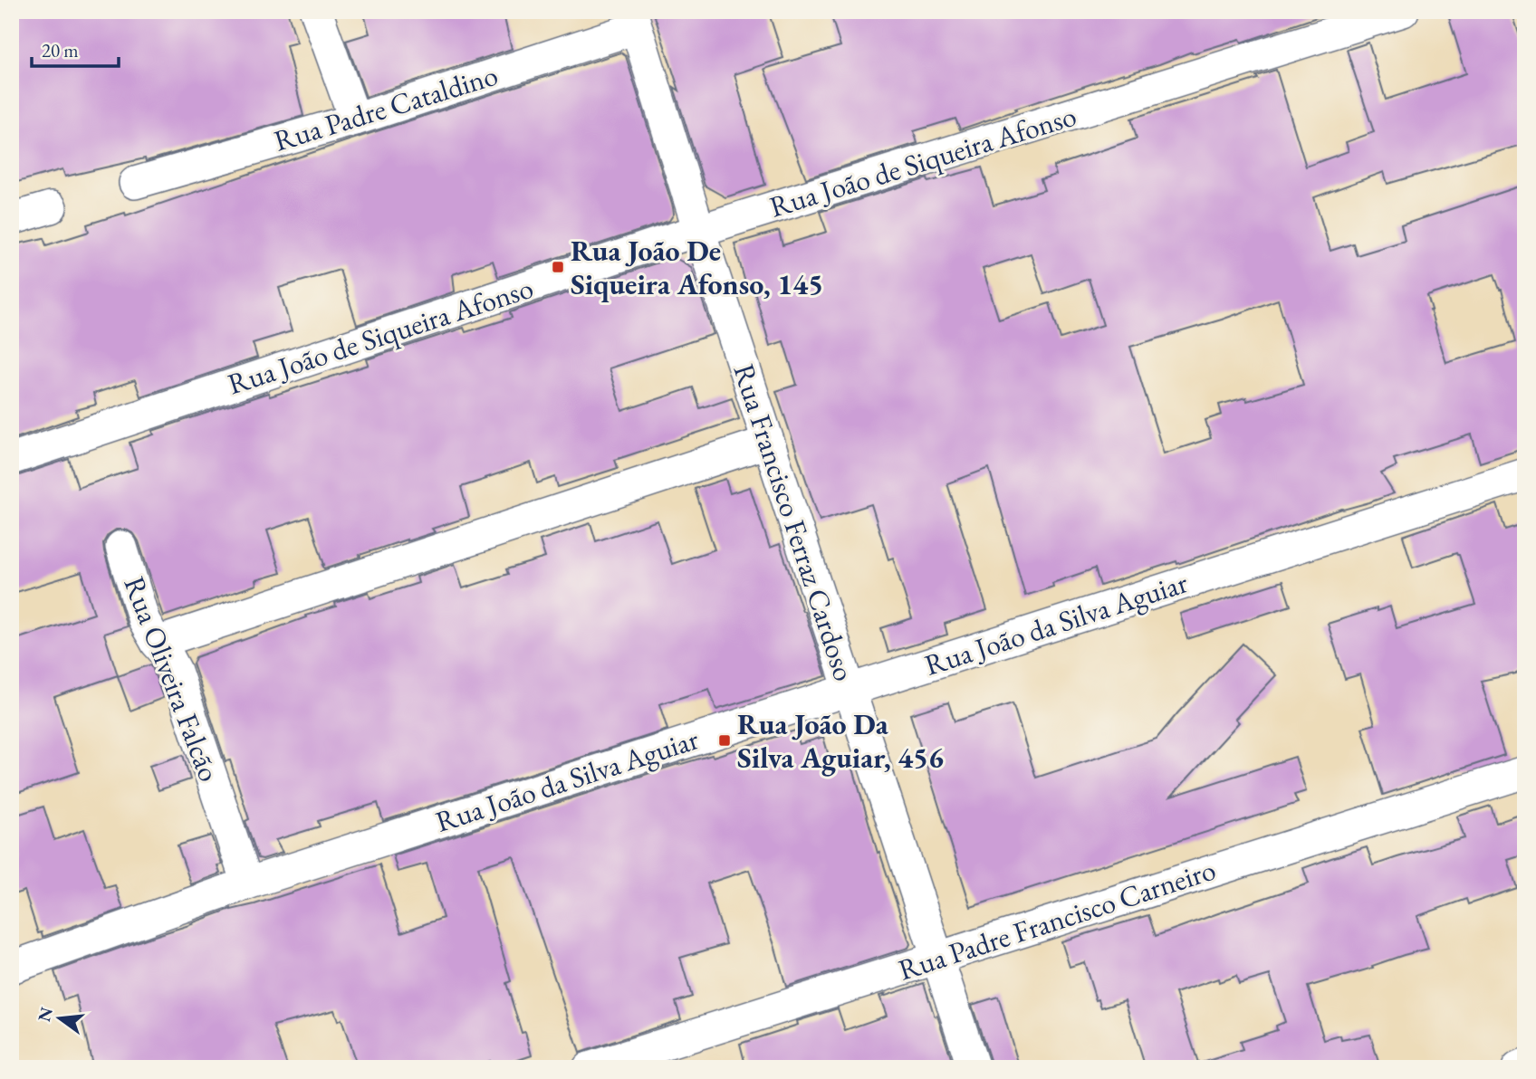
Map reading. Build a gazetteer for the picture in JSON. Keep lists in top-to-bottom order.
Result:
{
  "streets": {
    "street": [
      "Rua Padre Cataldino",
      "Rua João de Siqueira Afonso",
      "Rua Francisco Ferraz Cardoso",
      "Rua João da Silva Aguiar",
      "Rua Oliveira Falcão",
      "Rua Padre Francisco Carneiro"
    ]
  },
  "crossings": [
    ["Rua Padre Cataldino", "Rua Francisco Ferraz Cardoso"],
    ["Rua João de Siqueira Afonso", "Rua Francisco Ferraz Cardoso"],
    ["Rua Francisco Ferraz Cardoso", "Rua João da Silva Aguiar"],
    ["Rua Francisco Ferraz Cardoso", "Rua Padre Francisco Carneiro"],
    ["Rua João da Silva Aguiar", "Rua Oliveira Falcão"]
  ],
  "places": {
    "transit": ["Rua João De Siqueira Afonso, 145", "Rua João Da Silva Aguiar, 456"]
  },
  "scale_bar": "20 m",
  "north": "left"
}
